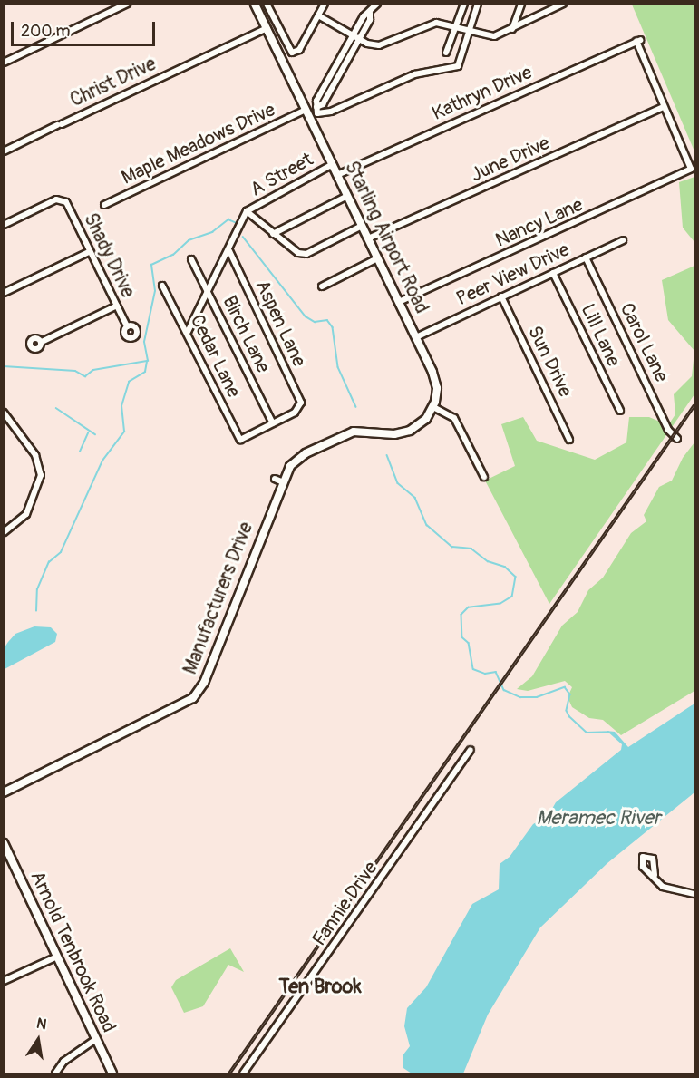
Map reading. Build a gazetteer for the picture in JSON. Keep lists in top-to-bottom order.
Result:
{
  "streets": {
    "street": [
      "Christ Drive",
      "Kathryn Drive",
      "Maple Meadows Drive",
      "June Drive",
      "A Street",
      "Nancy Lane",
      "Starling Airport Road",
      "Shady Drive",
      "Peer View Drive",
      "Aspen Lane",
      "Birch Lane",
      "Lill Lane",
      "Carol Lane",
      "Cedar Lane",
      "Sun Drive",
      "Manufacturers Drive",
      "Fannie Drive",
      "Arnold Tenbrook Road"
    ]
  },
  "crossings": [
    ["Christ Drive", "Starling Airport Road"],
    ["Kathryn Drive", "June Drive"],
    ["Kathryn Drive", "Nancy Lane"],
    ["Kathryn Drive", "Starling Airport Road"],
    ["Maple Meadows Drive", "Starling Airport Road"],
    ["June Drive", "Nancy Lane"],
    ["June Drive", "Starling Airport Road"],
    ["A Street", "Starling Airport Road"],
    ["Nancy Lane", "Starling Airport Road"],
    ["Starling Airport Road", "Peer View Drive"],
    ["Starling Airport Road", "Manufacturers Drive"],
    ["Peer View Drive", "Lill Lane"],
    ["Peer View Drive", "Carol Lane"],
    ["Peer View Drive", "Sun Drive"],
    ["Aspen Lane", "Birch Lane"],
    ["Aspen Lane", "Cedar Lane"],
    ["Birch Lane", "Cedar Lane"]
  ],
  "districts": ["Ten Brook"],
  "water": ["Meramec River"],
  "scale_bar": "200 m",
  "north": "top"
}
